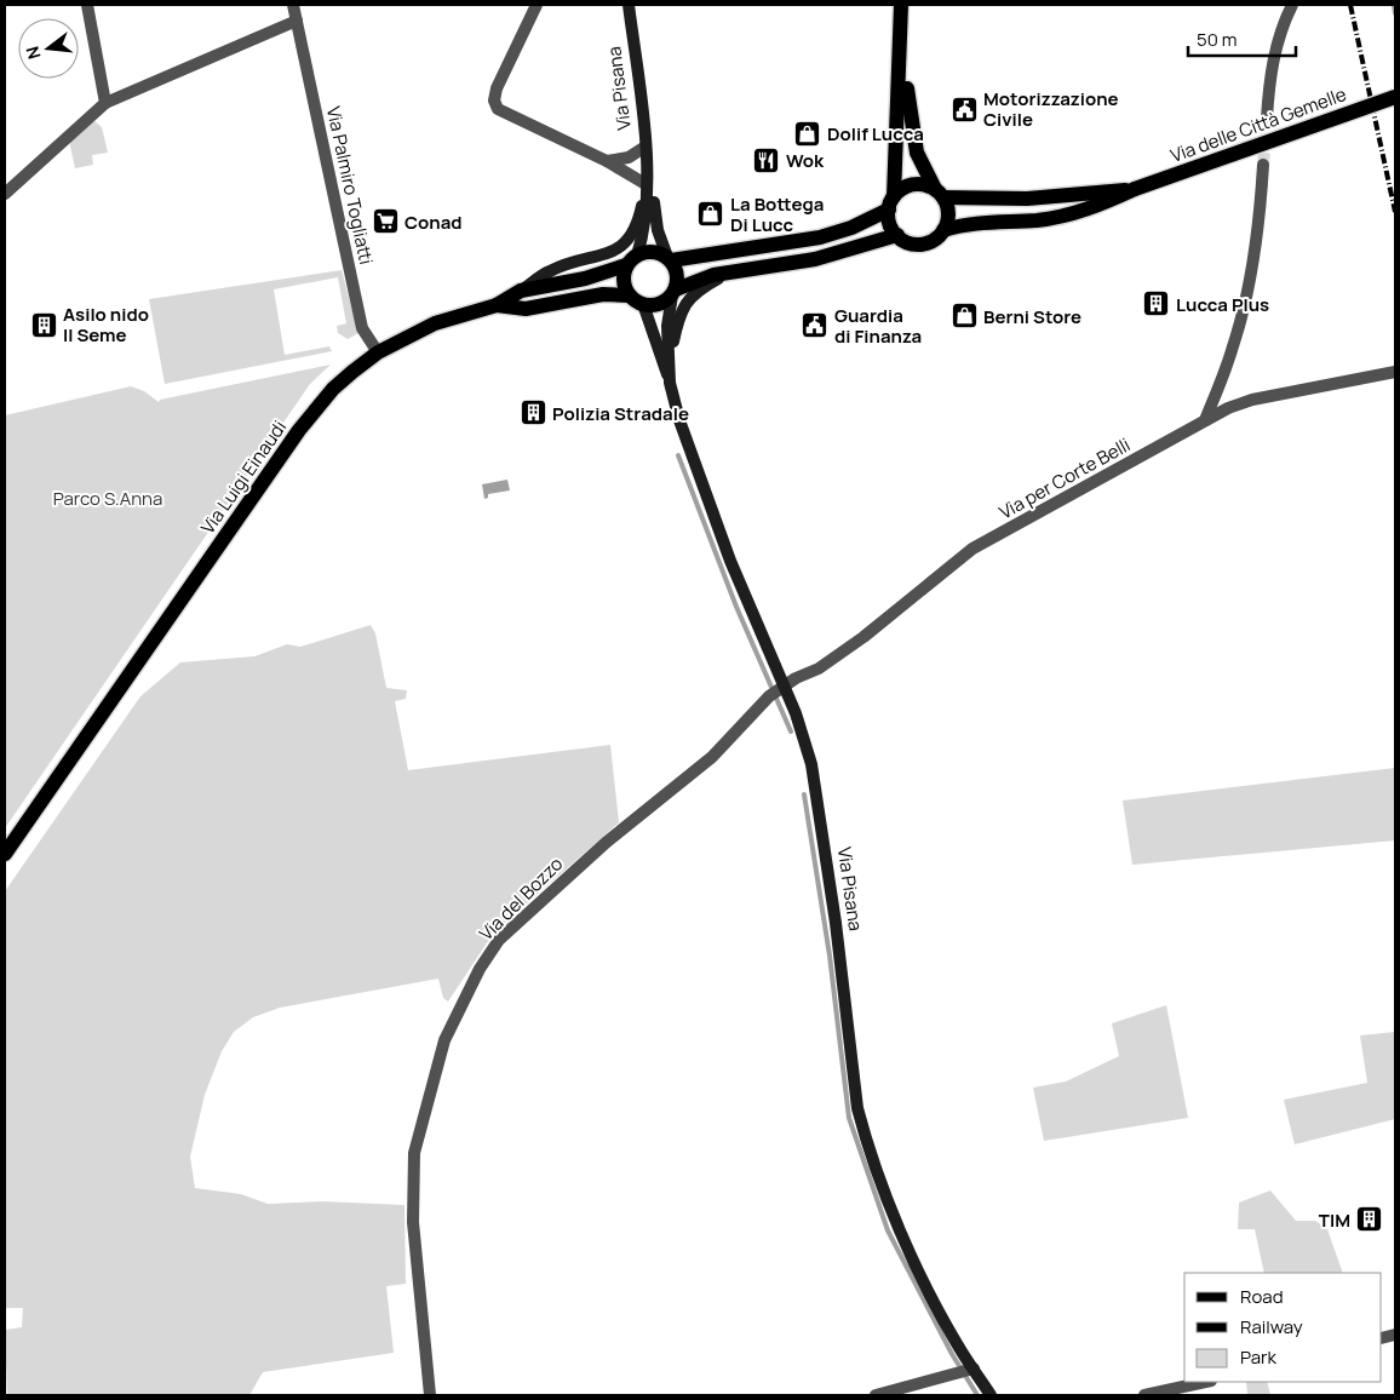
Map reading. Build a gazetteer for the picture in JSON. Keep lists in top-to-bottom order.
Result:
{
  "streets": {
    "main road": ["Via Pisana", "Via delle Città Gemelle", "Via Luigi Einaudi"],
    "street": ["Via Palmiro Togliatti", "Via per Corte Belli", "Via del Bozzo"]
  },
  "crossings": [
    ["Via Pisana", "Via Luigi Einaudi"],
    ["Via Pisana", "Via per Corte Belli"],
    ["Via Pisana", "Via del Bozzo"],
    ["Via Palmiro Togliatti", "Via Luigi Einaudi"],
    ["Via per Corte Belli", "Via del Bozzo"]
  ],
  "parks": ["Parco S.Anna"],
  "places": {
    "public building": ["Motorizzazione Civile", "Guardia di Finanza"],
    "shop": ["Dolif Lucca", "La Bottega Di Lucc", "Berni Store"],
    "restaurant": ["Wok"],
    "supermarket": ["Conad"],
    "building": [
      "Lucca Plus",
      "Asilo nido Il Seme",
      "Polizia Stradale",
      "TIM"
    ]
  },
  "legend": ["Road", "Railway", "Park"],
  "scale_bar": "50 m",
  "north": "left"
}
